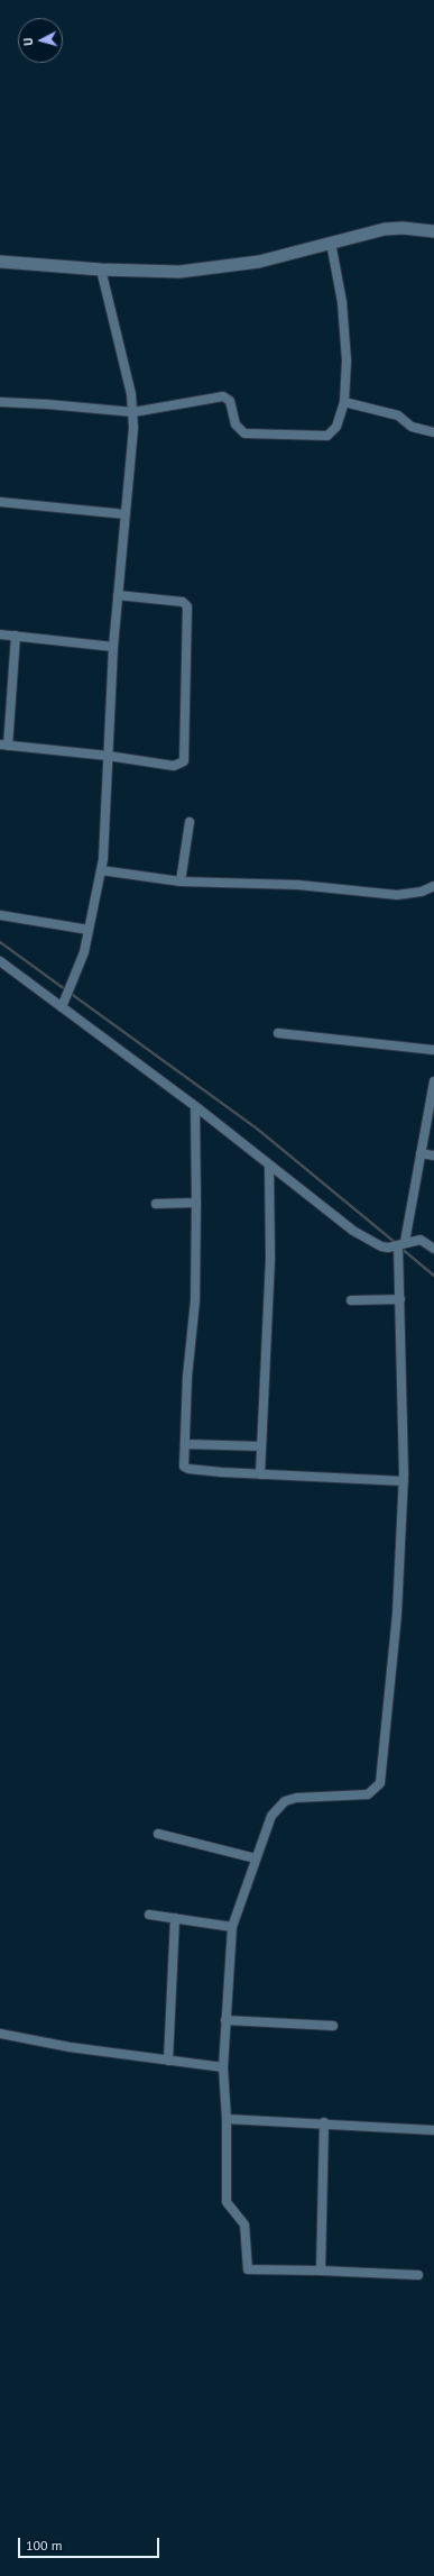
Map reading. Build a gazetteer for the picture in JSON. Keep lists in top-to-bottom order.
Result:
{
  "scale_bar": "100 m",
  "north": "left"
}
